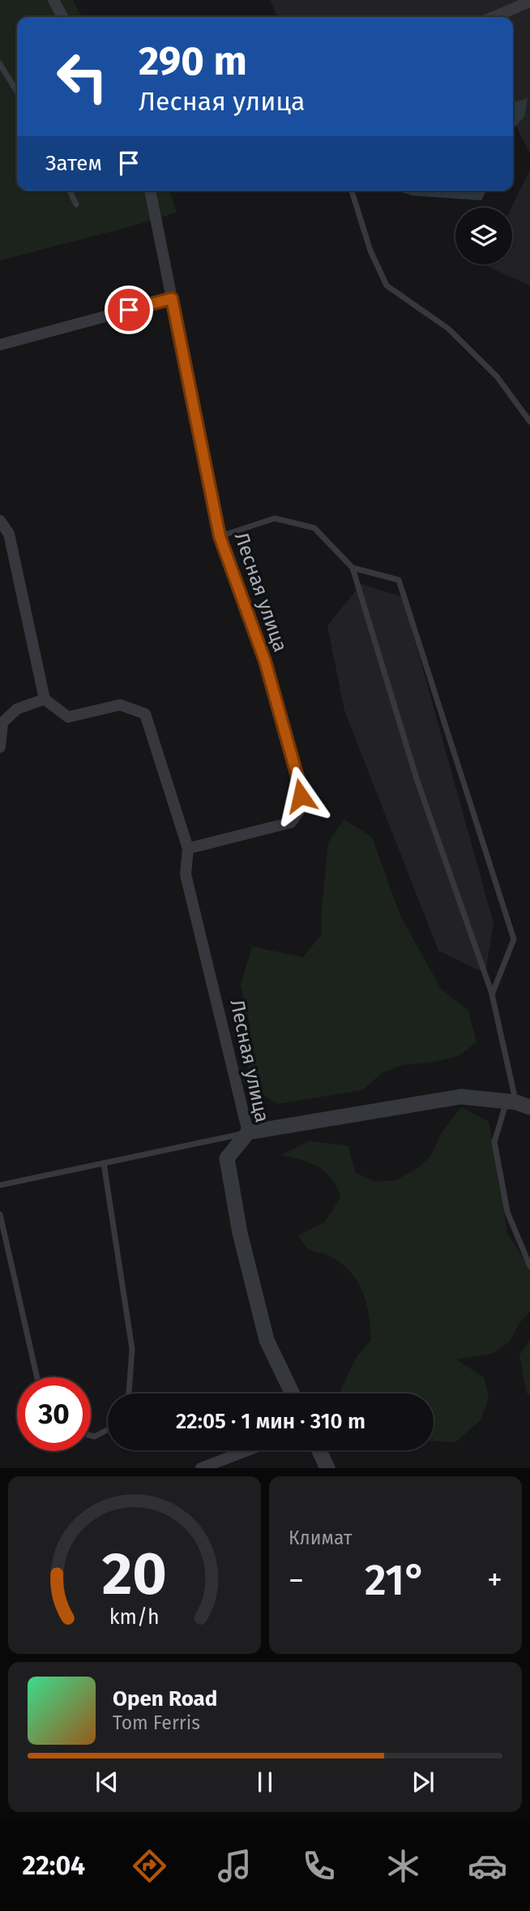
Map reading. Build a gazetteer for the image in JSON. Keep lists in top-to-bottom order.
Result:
{
  "streets": {
    "street": ["Лесная улица"]
  },
  "page": {
    "turn": ["290 m", "Лесная улица"],
    "then": "Затем",
    "limit": "30",
    "trip": "22:05 · 1 мин · 310 m",
    "tile": "Климат",
    "heat": ["−", "21°", "+"],
    "song": ["Open Road", "Tom Ferris"],
    "tabs": "22:04",
    "gauge": ["20", "km/h"]
  }
}
